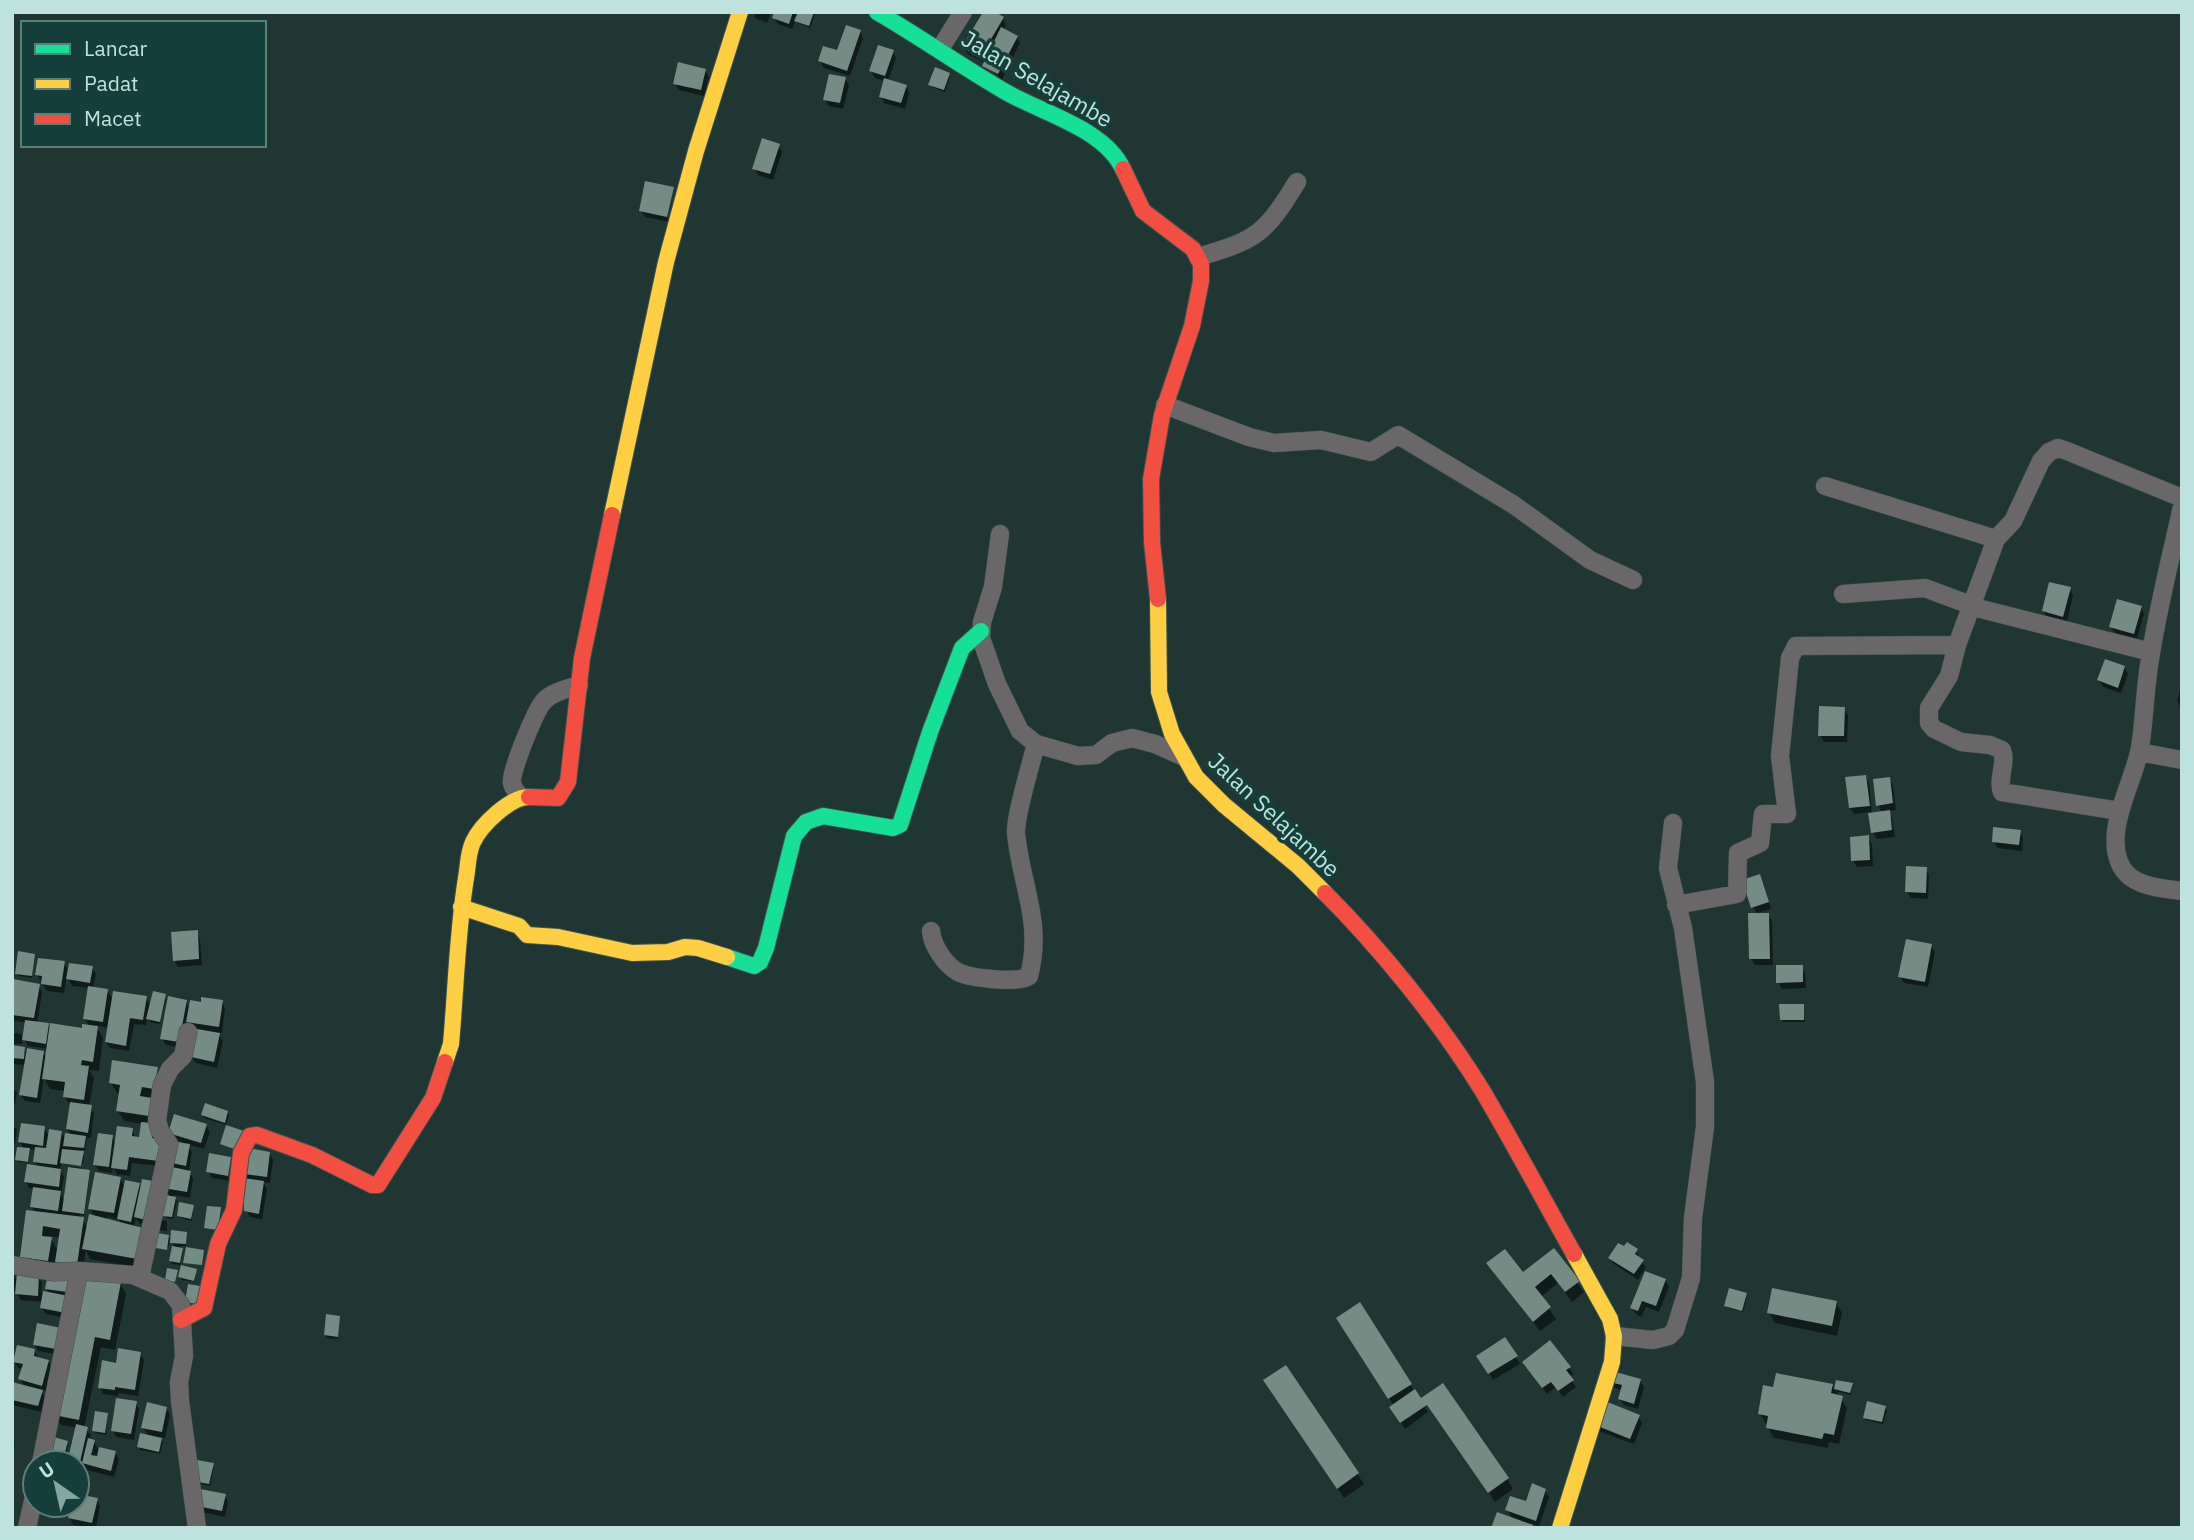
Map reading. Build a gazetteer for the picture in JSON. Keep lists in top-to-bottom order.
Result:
{
  "streets": {
    "street": ["Jalan Selajambe"]
  },
  "legend": ["Lancar", "Padat", "Macet"],
  "north": "top left"
}
